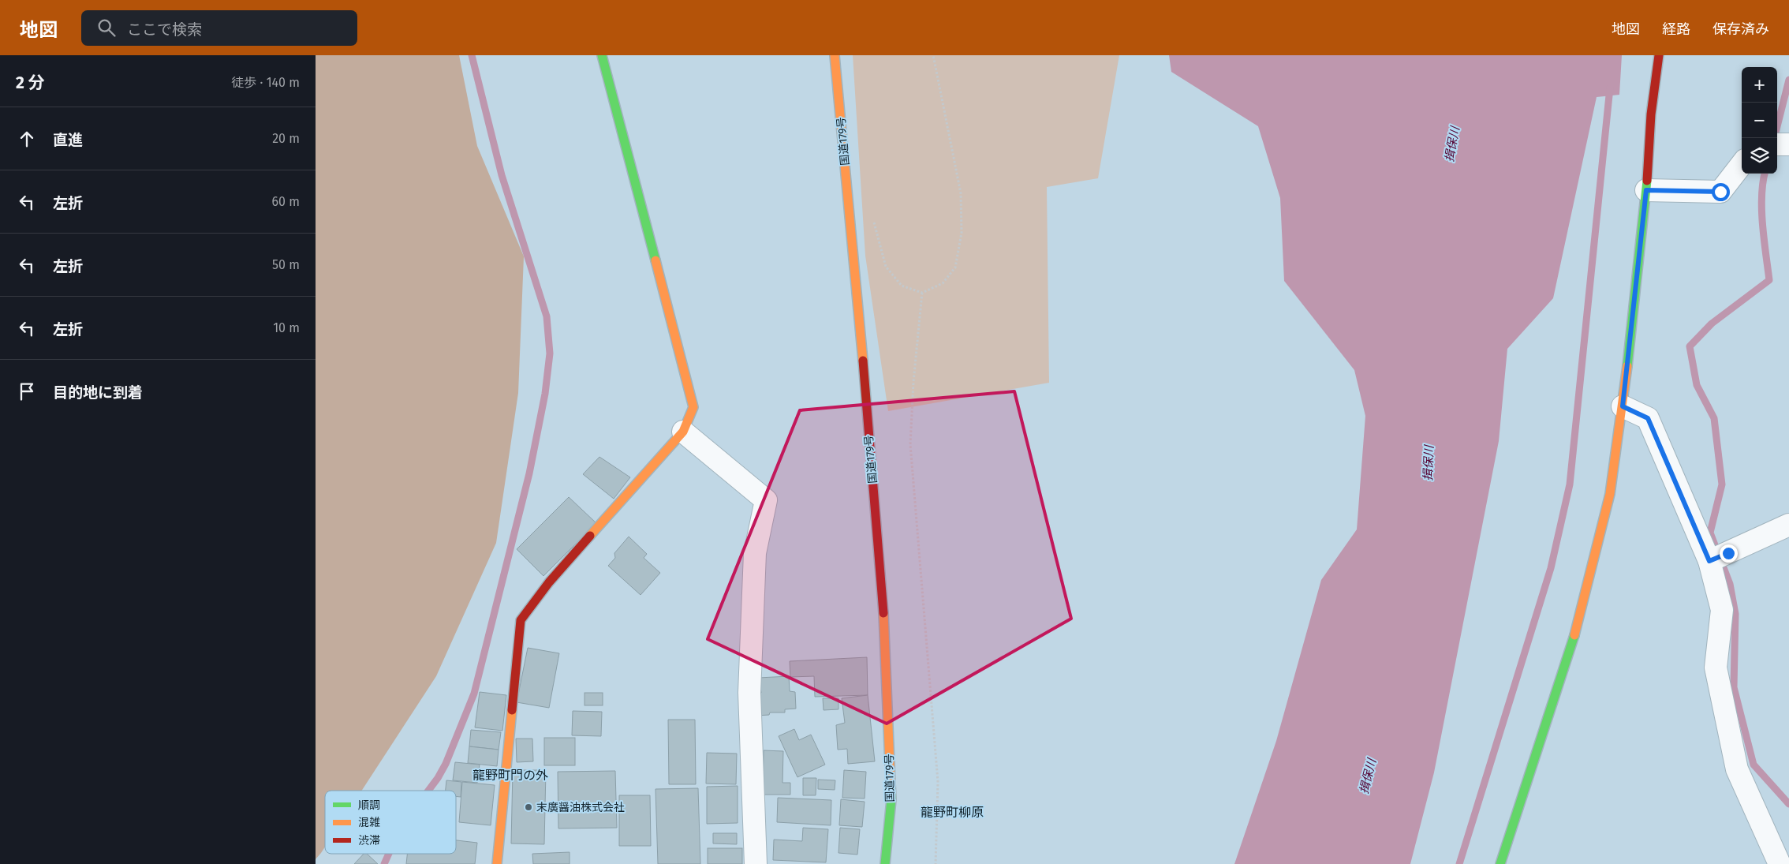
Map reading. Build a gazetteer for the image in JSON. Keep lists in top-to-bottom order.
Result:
{
  "streets": {
    "main road": ["国道179号"]
  },
  "districts": ["龍野町門の外", "龍野町柳原"],
  "water": ["揖保川"],
  "places": ["末廣醤油株式会社"],
  "legend": ["順調", "混雑", "渋滞"],
  "page": {
    "header": "地図",
    "search": "ここで検索",
    "nav": ["地図", "経路", "保存済み"],
    "heading": ["2 分", "徒歩 · 140 m"],
    "map_buttons": ["+", "−"],
    "list": [
      ["直進", "20 m"],
      ["左折", "60 m"],
      ["左折", "50 m"],
      ["左折", "10 m"],
      "目的地に到着"
    ]
  }
}
